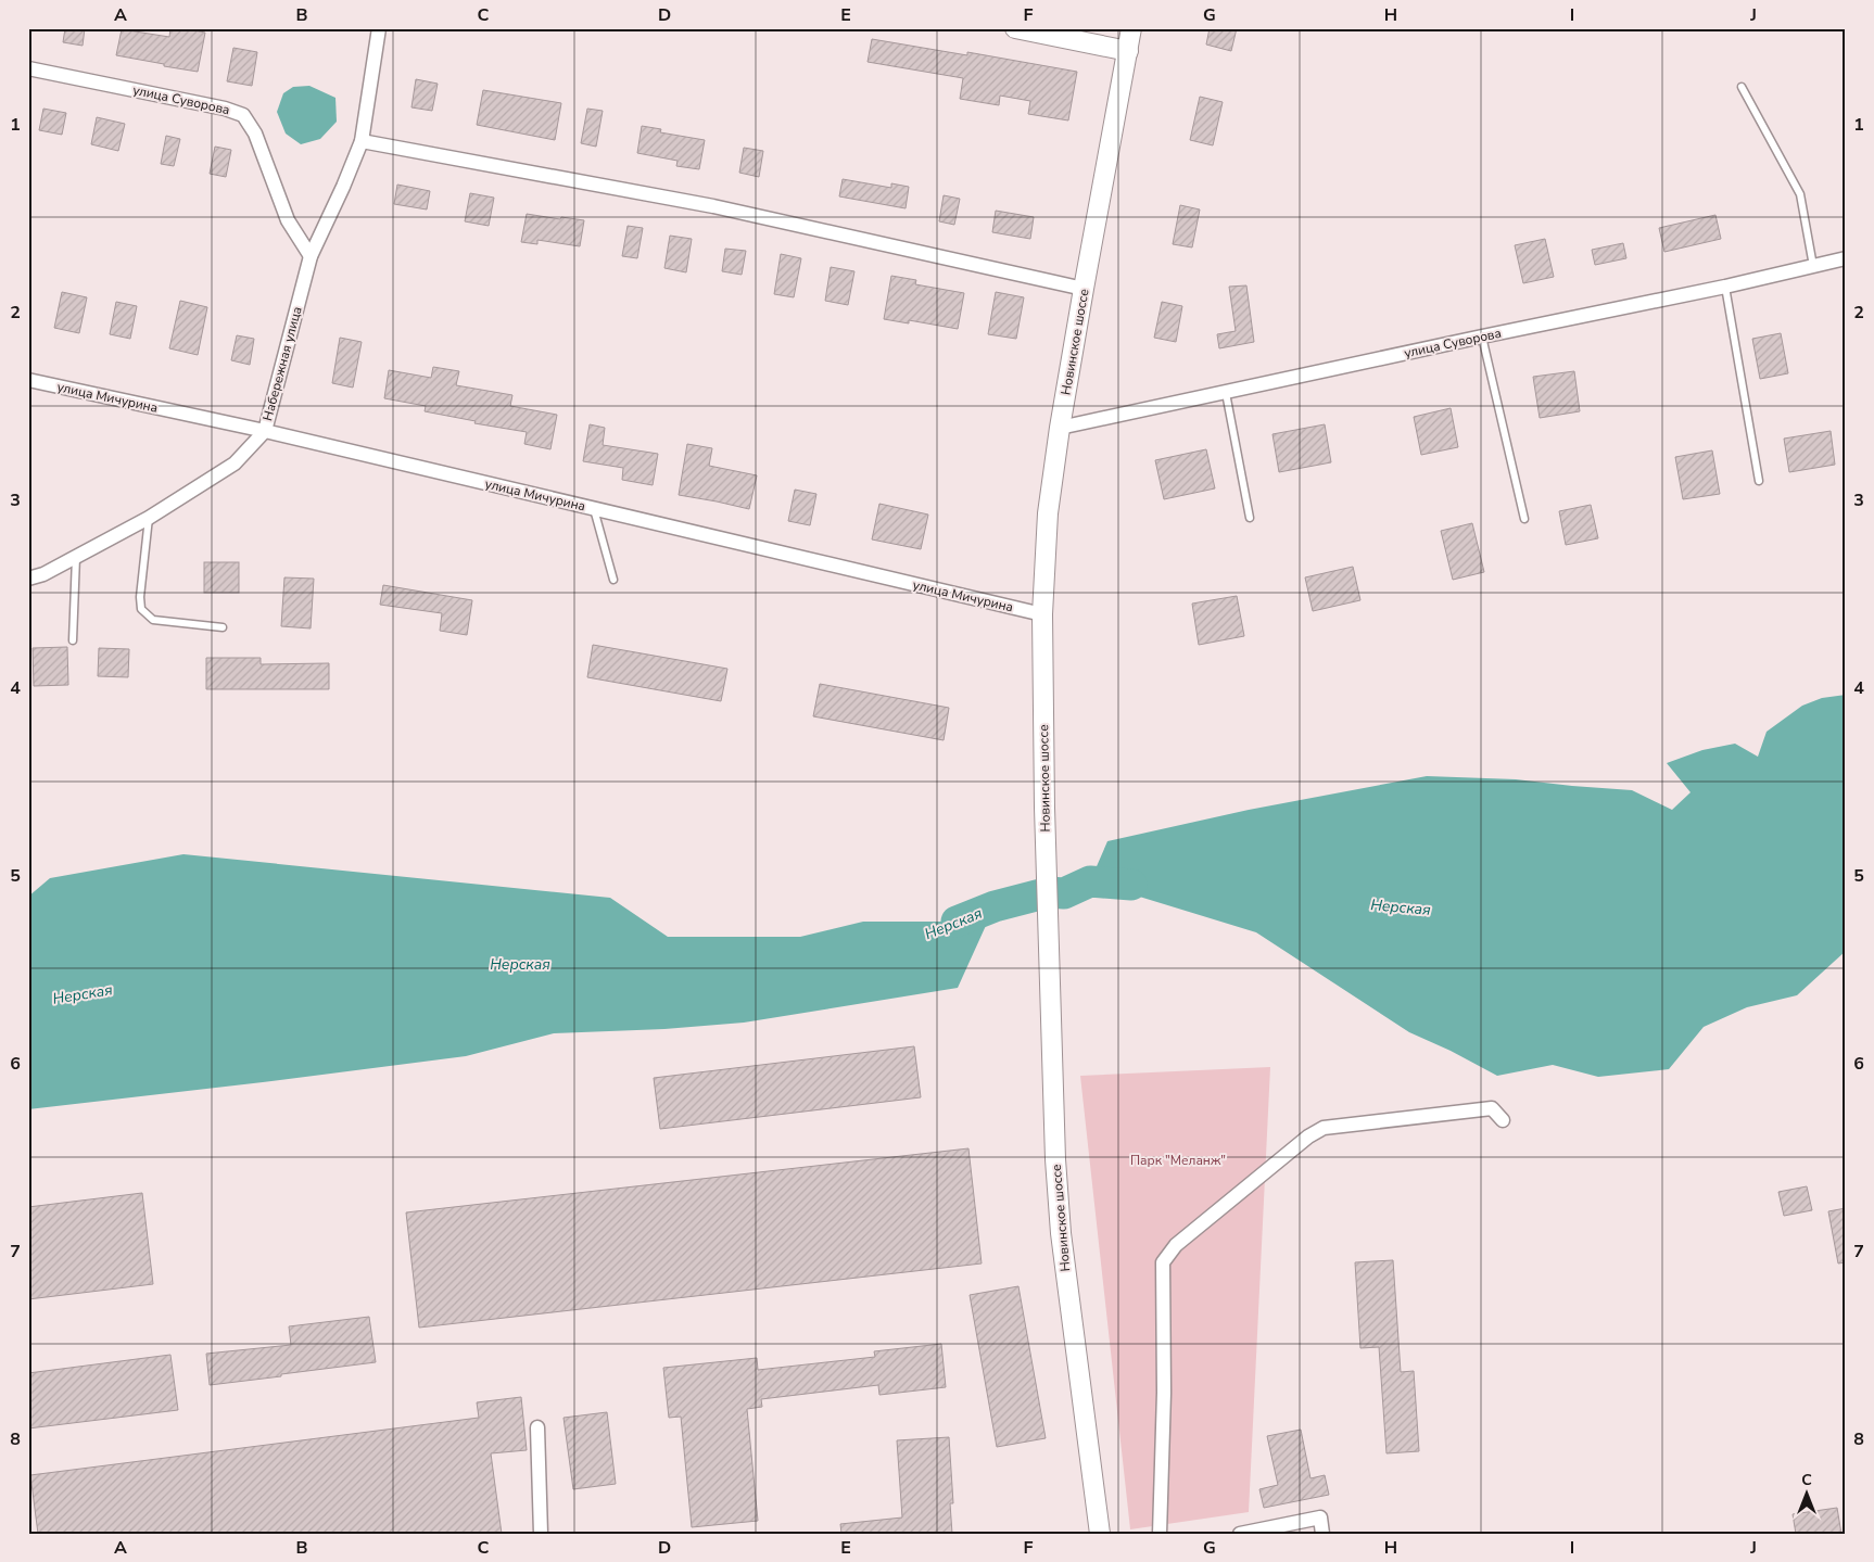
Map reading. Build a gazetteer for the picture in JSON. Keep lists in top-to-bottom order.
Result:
{
  "streets": {
    "street": [
      "улица Суворова",
      "Новинское шоссе",
      "Набережная улица",
      "улица Мичурина"
    ]
  },
  "crossings": [
    ["улица Суворова", "Новинское шоссе"],
    ["улица Суворова", "Набережная улица"],
    ["Новинское шоссе", "улица Мичурина"],
    ["Набережная улица", "улица Мичурина"]
  ],
  "water": ["Нерская"],
  "parks": ["Парк \"Меланж\""],
  "north": "top",
  "grid": {
    "columns": [
      "A",
      "B",
      "C",
      "D",
      "E",
      "F",
      "G",
      "H",
      "I",
      "J"
    ],
    "rows": [
      "1",
      "2",
      "3",
      "4",
      "5",
      "6",
      "7",
      "8"
    ]
  }
}
